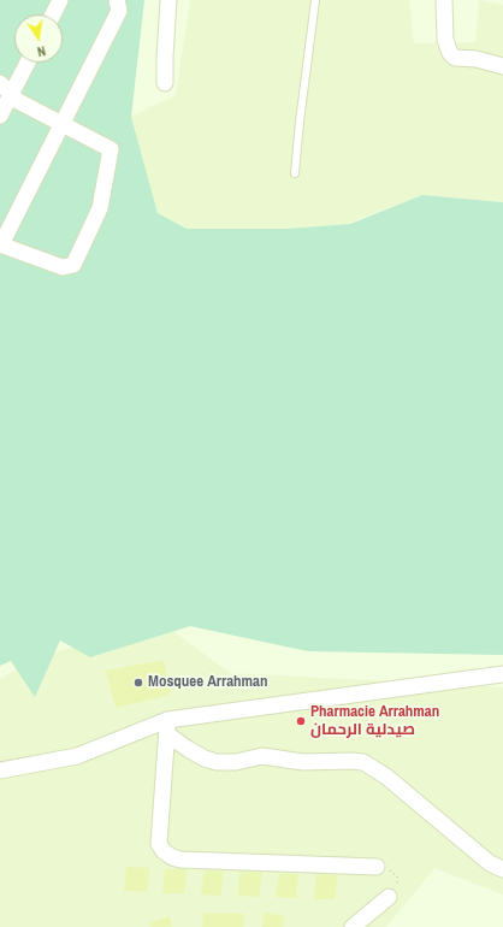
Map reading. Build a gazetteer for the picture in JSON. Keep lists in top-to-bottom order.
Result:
{
  "places": ["Mosquee Arrahman", "Pharmacie Arrahman صيدلية الرحمان"],
  "north": "bottom"
}
